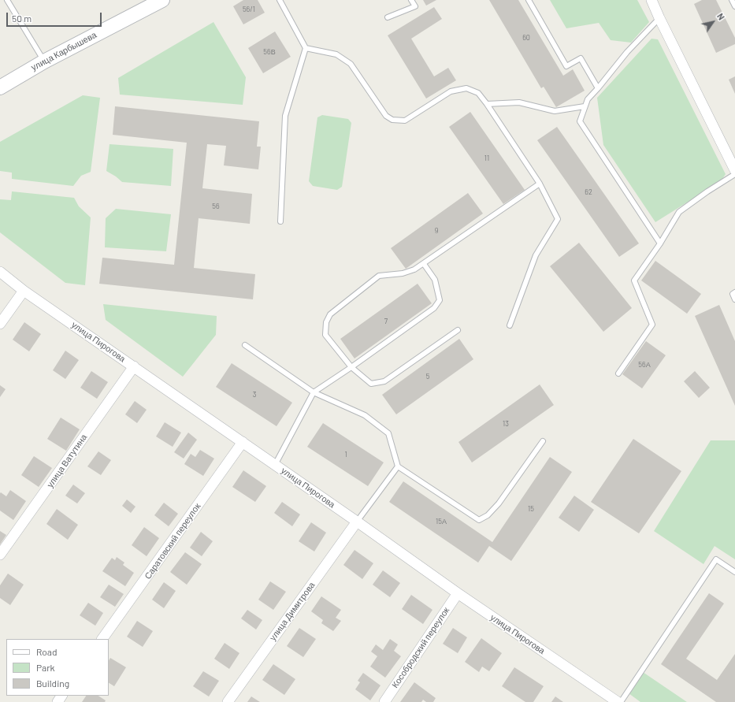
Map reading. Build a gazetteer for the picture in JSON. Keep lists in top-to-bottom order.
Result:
{
  "streets": {
    "main road": ["улица Карбышева"],
    "street": [
      "улица Пирогова",
      "улица Ватутина",
      "Саратовский переулок",
      "улица Димитрова",
      "Кособродский переулок"
    ]
  },
  "crossings": [
    ["улица Пирогова", "улица Ватутина"],
    ["улица Пирогова", "Саратовский переулок"],
    ["улица Пирогова", "улица Димитрова"],
    ["улица Пирогова", "Кособродский переулок"]
  ],
  "house_numbers": [
    "56/1",
    "60",
    "56В",
    "11",
    "62",
    "56",
    "9",
    "7",
    "56А",
    "5",
    "3",
    "13",
    "1",
    "15",
    "15А"
  ],
  "legend": ["Road", "Park", "Building"],
  "scale_bar": "50 m",
  "north": "top right"
}
